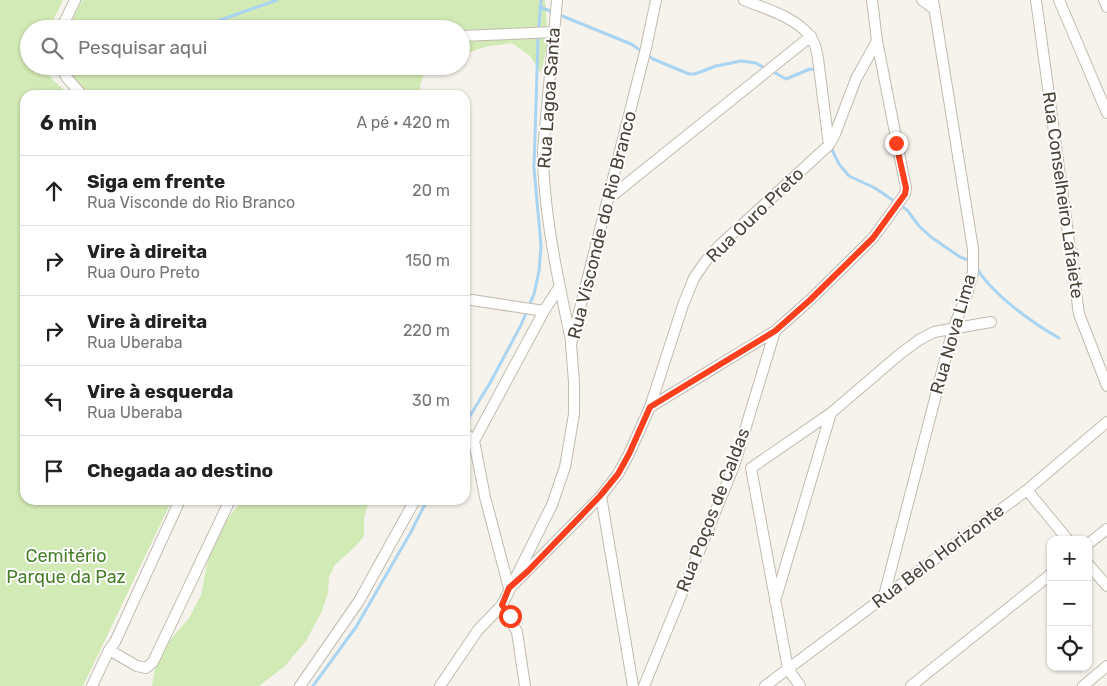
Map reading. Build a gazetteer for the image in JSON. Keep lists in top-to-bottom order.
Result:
{
  "streets": {
    "street": [
      "Rua Lagoa Santa",
      "Rua Conselheiro Lafaiete",
      "Rua Ouro Preto",
      "Rua Visconde do Rio Branco",
      "Rua Nova Lima",
      "Rua Poços de Caldas",
      "Rua Belo Horizonte"
    ]
  },
  "crossings": [
    ["Rua Lagoa Santa", "Rua Visconde do Rio Branco"],
    ["Rua Ouro Preto", "Rua Visconde do Rio Branco"],
    ["Rua Nova Lima", "Rua Belo Horizonte"]
  ],
  "parks": ["Cemitério Parque da Paz"],
  "page": {
    "search": "Pesquisar aqui",
    "heading": ["6 min", "A pé · 420 m"],
    "list": [
      ["Siga em frente", "Rua Visconde do Rio Branco", "20 m"],
      ["Vire à direita", "Rua Ouro Preto", "150 m"],
      ["Vire à direita", "Rua Uberaba", "220 m"],
      ["Vire à esquerda", "Rua Uberaba", "30 m"],
      "Chegada ao destino"
    ],
    "map_buttons": ["+", "−"]
  }
}
